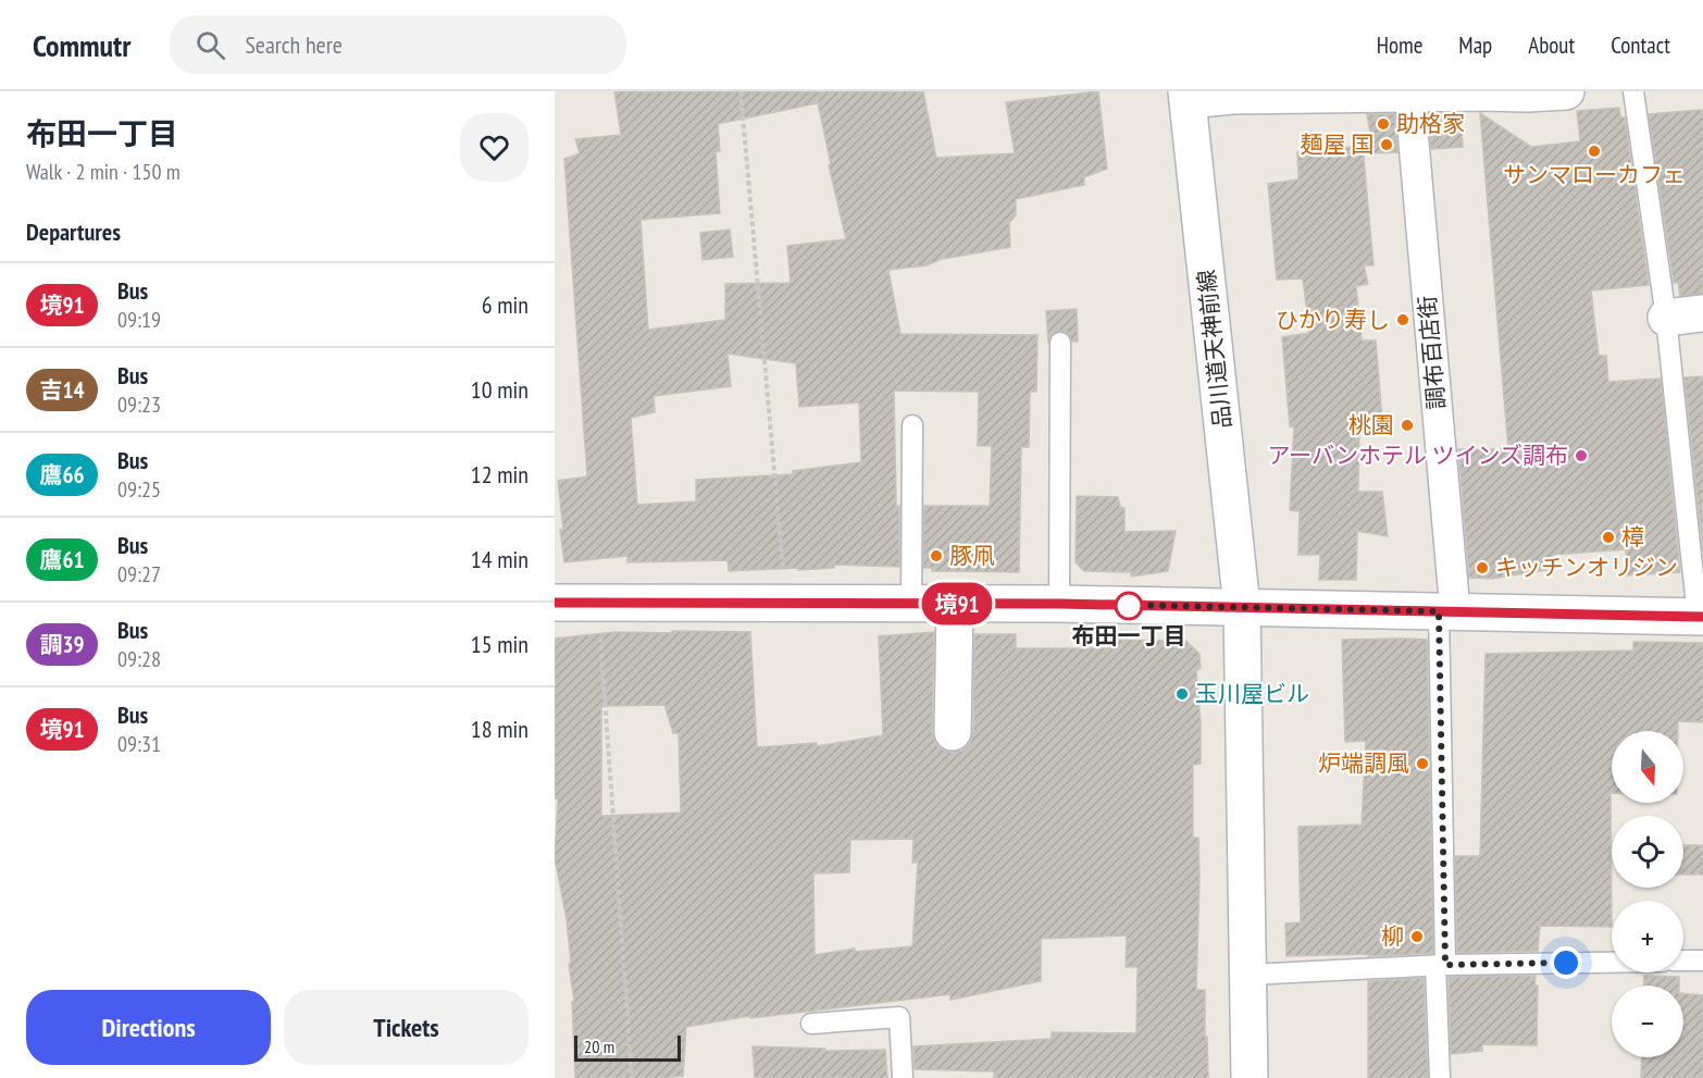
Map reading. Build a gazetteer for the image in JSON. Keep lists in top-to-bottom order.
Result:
{
  "streets": {
    "street": ["品川道天神前線", "調布百店街"]
  },
  "places": [
    "助格家",
    "麺屋 国",
    "サンマローカフェ",
    "ひかり寿し",
    "桃園",
    "アーバンホテル ツインズ調布",
    "樟",
    "豚凧",
    "キッチンオリジン",
    "布田一丁目",
    "玉川屋ビル",
    "炉端調風",
    "柳"
  ],
  "lines": ["bus line 境91"],
  "scale_bar": "20 m",
  "north": "bottom",
  "page": {
    "header": "Commutr",
    "search": "Search here",
    "nav": [
      "Home",
      "Map",
      "About",
      "Contact"
    ],
    "heading": [
      ["布田一丁目", "Walk · 2 min · 150 m"],
      "Departures"
    ],
    "on_map": "境91",
    "list": [
      {
        "mark": "境91",
        "name": "Bus",
        "note": "09:19",
        "value": "6 min"
      },
      {
        "mark": "吉14",
        "name": "Bus",
        "note": "09:23",
        "value": "10 min"
      },
      {
        "mark": "鷹66",
        "name": "Bus",
        "note": "09:25",
        "value": "12 min"
      },
      {
        "mark": "鷹61",
        "name": "Bus",
        "note": "09:27",
        "value": "14 min"
      },
      {
        "mark": "調39",
        "name": "Bus",
        "note": "09:28",
        "value": "15 min"
      },
      {
        "mark": "境91",
        "name": "Bus",
        "note": "09:31",
        "value": "18 min"
      }
    ],
    "map_buttons": ["+", "−"],
    "buttons": ["Directions", "Tickets"],
    "scale": "20 m"
  }
}
